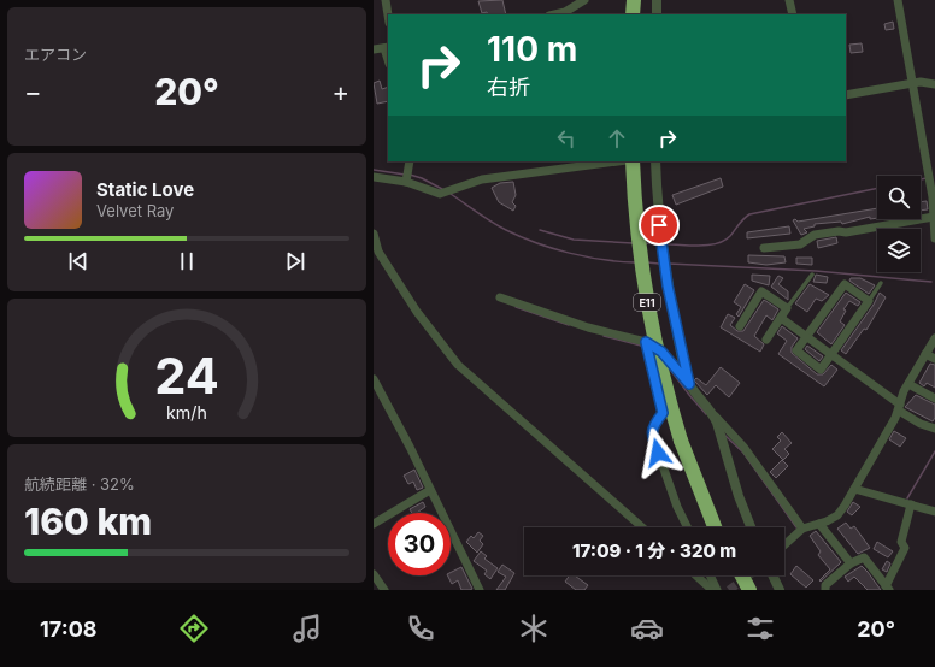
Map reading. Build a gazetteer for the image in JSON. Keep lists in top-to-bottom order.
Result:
{
  "streets": {
    "highway": ["E11"]
  },
  "page": {
    "tile": [
      "エアコン",
      ["航続距離 · 32%", "160 km"]
    ],
    "turn": ["110 m", "右折"],
    "heat": ["−", "20°", "+"],
    "song": ["Static Love", "Velvet Ray"],
    "limit": "30",
    "trip": "17:09 · 1 分 · 320 m",
    "tabs": ["17:08", "20°"],
    "gauge": ["24", "km/h"]
  }
}
